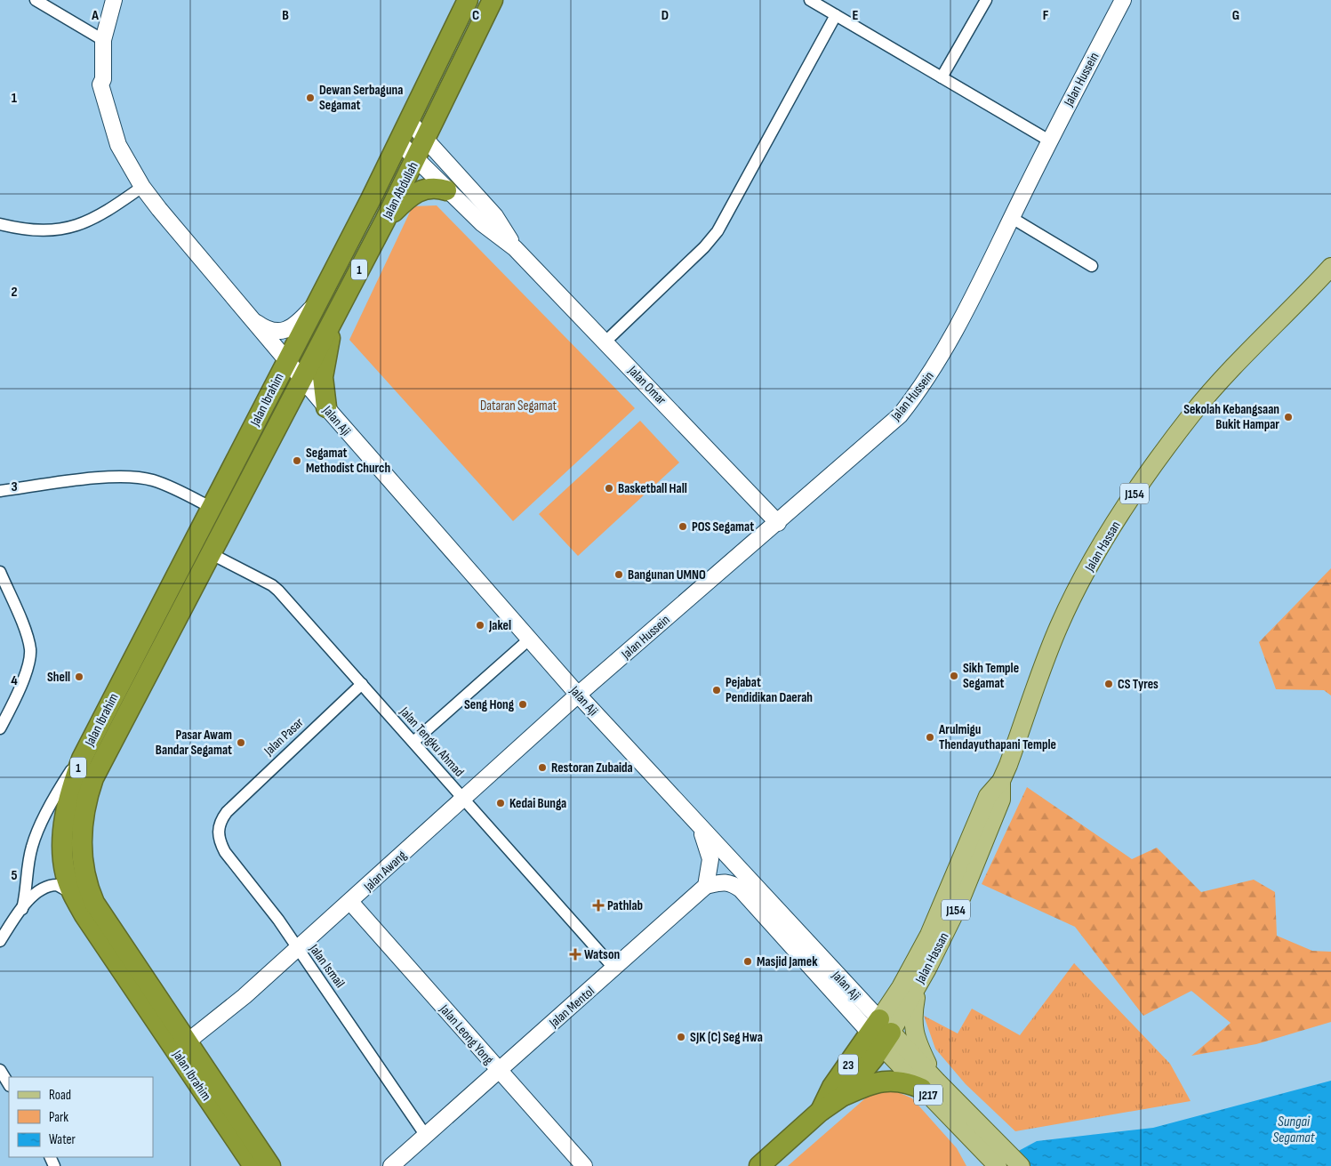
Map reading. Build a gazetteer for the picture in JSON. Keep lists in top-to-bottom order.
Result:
{
  "streets": {
    "highway": [
      "Jalan Abdullah",
      "1",
      "Jalan Ibrahim",
      "23"
    ],
    "main road": [
      "Jalan Hussein",
      "Jalan Omar",
      "Jalan Aji",
      "J154",
      "Jalan Hassan",
      "Jalan Awang",
      "Jalan Mentol",
      "Jalan Leong Yong",
      "J217"
    ],
    "street": ["Jalan Pasar", "Jalan Tengku Ahmad", "Jalan Ismail"]
  },
  "crossings": [
    ["Jalan Hussein", "Jalan Omar"],
    ["Jalan Hussein", "Jalan Aji"],
    ["Jalan Hussein", "Jalan Awang"],
    ["Jalan Abdullah", "Jalan Omar"],
    ["Jalan Abdullah", "Jalan Ibrahim"],
    ["Jalan Abdullah", "Jalan Aji"],
    ["Jalan Ibrahim", "Jalan Aji"],
    ["Jalan Ibrahim", "Jalan Tengku Ahmad"],
    ["Jalan Ibrahim", "Jalan Awang"],
    ["Jalan Aji", "Jalan Hassan"],
    ["Jalan Aji", "Jalan Awang"],
    ["Jalan Aji", "Jalan Mentol"],
    ["Jalan Aji", "23"],
    ["Jalan Hassan", "23"],
    ["Jalan Pasar", "Jalan Tengku Ahmad"],
    ["Jalan Pasar", "Jalan Ismail"],
    ["Jalan Tengku Ahmad", "Jalan Awang"],
    ["Jalan Tengku Ahmad", "Jalan Mentol"],
    ["Jalan Awang", "Jalan Ismail"],
    ["Jalan Awang", "Jalan Leong Yong"],
    ["Jalan Ismail", "Jalan Mentol"],
    ["Jalan Mentol", "Jalan Leong Yong"]
  ],
  "water": ["Sungai Segamat"],
  "parks": ["Dataran Segamat"],
  "places": {
    "other": [
      "Dewan Serbaguna Segamat",
      "Sekolah Kebangsaan Bukit Hampar",
      "Segamat Methodist Church",
      "Basketball Hall",
      "POS Segamat",
      "Bangunan UMNO",
      "Jakel",
      "Sikh Temple Segamat",
      "Shell",
      "CS Tyres",
      "Pejabat Pendidikan Daerah",
      "Seng Hong",
      "Arulmigu Thendayuthapani Temple",
      "Pasar Awam Bandar Segamat",
      "Restoran Zubaida",
      "Kedai Bunga",
      "Masjid Jamek",
      "SJK (C) Seg Hwa"
    ],
    "health": ["Pathlab", "Watson"]
  },
  "legend": ["Road", "Park", "Water"],
  "grid": {
    "columns": [
      "A",
      "B",
      "C",
      "D",
      "E",
      "F",
      "G"
    ],
    "rows": [
      "1",
      "2",
      "3",
      "4",
      "5"
    ]
  }
}
